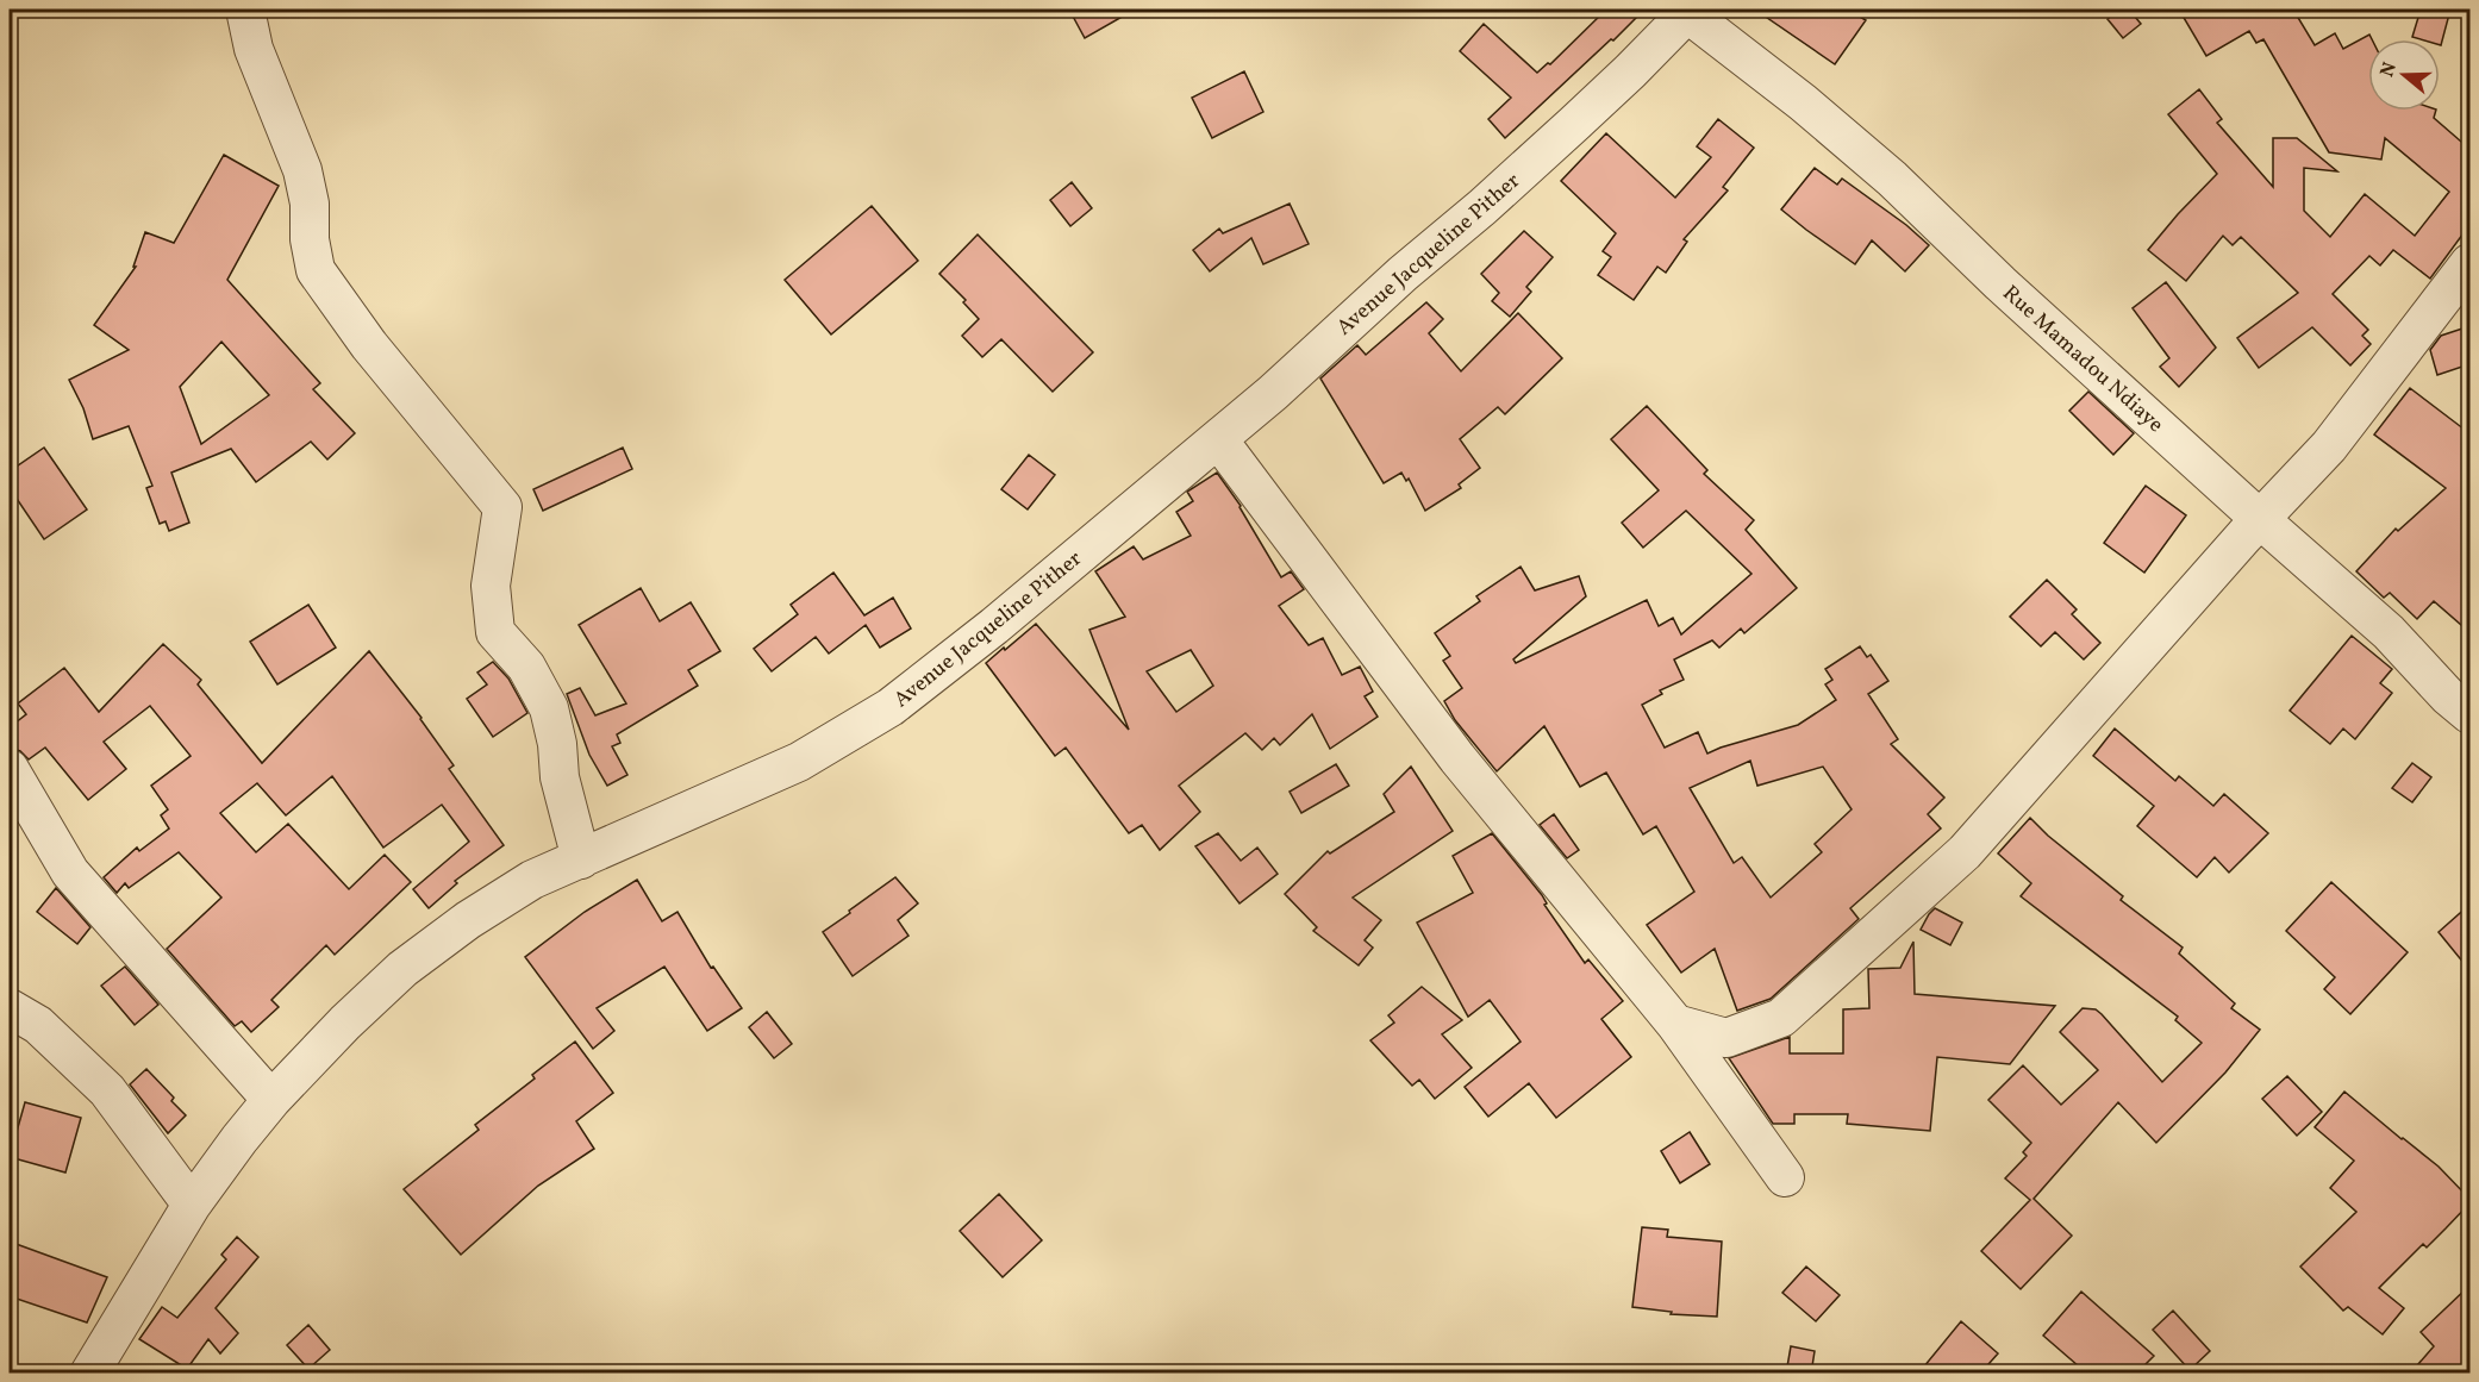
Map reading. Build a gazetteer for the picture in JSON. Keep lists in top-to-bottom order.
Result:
{
  "streets": {
    "street": ["Avenue Jacqueline Pither", "Rue Mamadou Ndiaye"]
  },
  "crossings": [
    ["Avenue Jacqueline Pither", "Rue Mamadou Ndiaye"]
  ],
  "north": "left"
}
